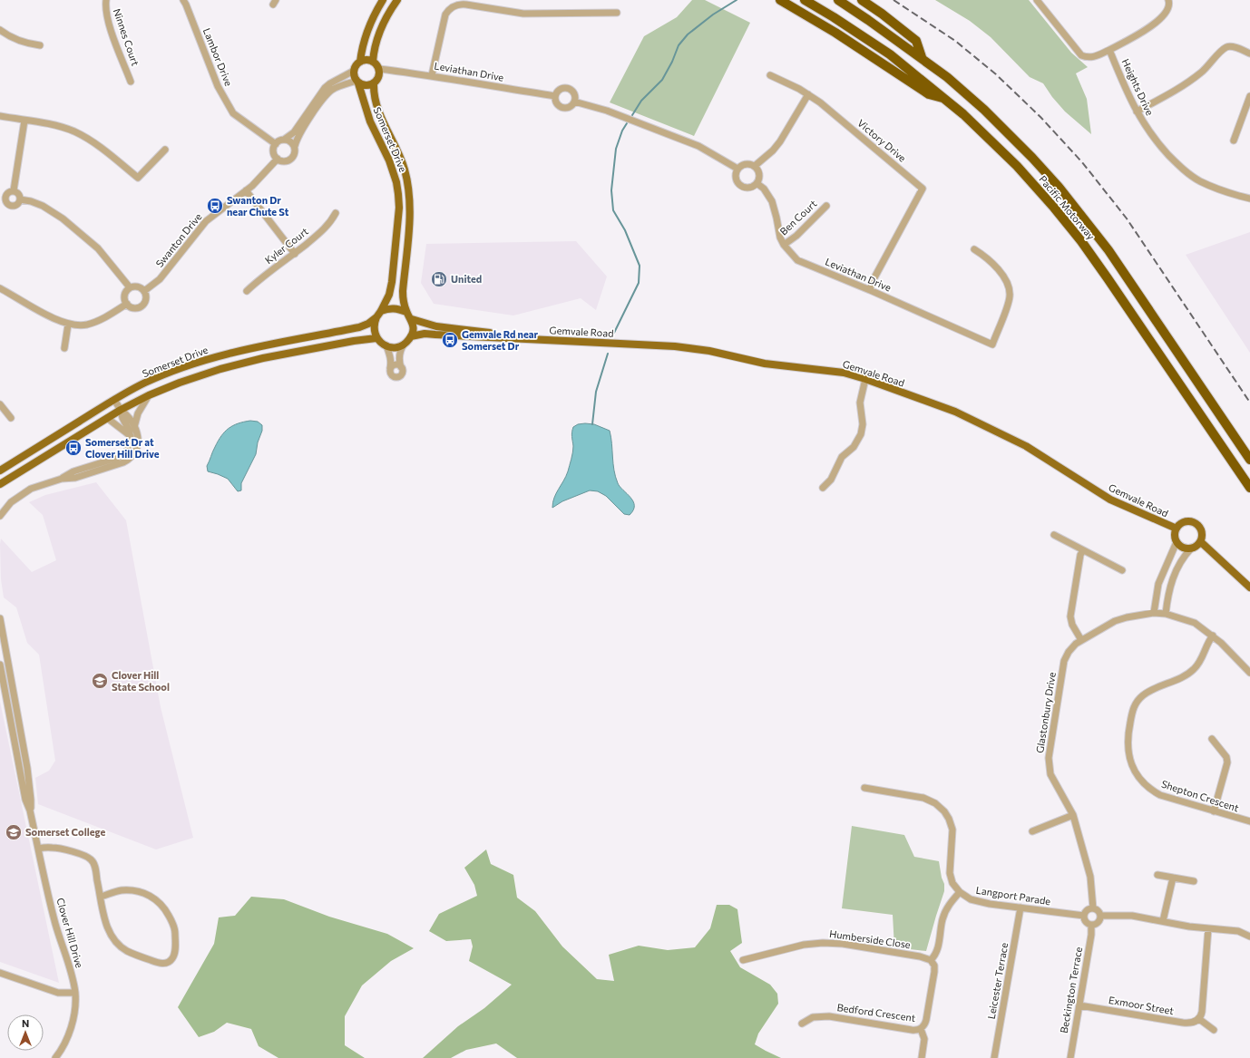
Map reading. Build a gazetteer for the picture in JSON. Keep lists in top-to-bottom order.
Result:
{
  "streets": {
    "highway": ["Pacific Motorway"],
    "main road": ["Somerset Drive", "Gemvale Road"],
    "street": [
      "Ninnes Court",
      "Lambor Drive",
      "Leviathan Drive",
      "Heights Drive",
      "Victory Drive",
      "Ben Court",
      "Swanton Drive",
      "Kyler Court",
      "Glastonbury Drive",
      "Shepton Crescent",
      "Langport Parade",
      "Clover Hill Drive",
      "Humberside Close",
      "Leicester Terrace",
      "Beckington Terrace",
      "Exmoor Street",
      "Bedford Crescent"
    ]
  },
  "crossings": [
    ["Lambor Drive", "Swanton Drive"],
    ["Leviathan Drive", "Somerset Drive"],
    ["Leviathan Drive", "Victory Drive"],
    ["Leviathan Drive", "Ben Court"],
    ["Somerset Drive", "Gemvale Road"],
    ["Glastonbury Drive", "Shepton Crescent"],
    ["Glastonbury Drive", "Langport Parade"],
    ["Glastonbury Drive", "Beckington Terrace"],
    ["Langport Parade", "Leicester Terrace"],
    ["Langport Parade", "Beckington Terrace"],
    ["Humberside Close", "Bedford Crescent"],
    ["Beckington Terrace", "Exmoor Street"]
  ],
  "places": {
    "bus stop": ["Swanton Dr near Chute St", "Gemvale Rd near Somerset Dr", "Somerset Dr at Clover Hill Drive"],
    "fuel station": ["United"],
    "school or university": ["Clover Hill State School", "Somerset College"]
  },
  "north": "top"
}
